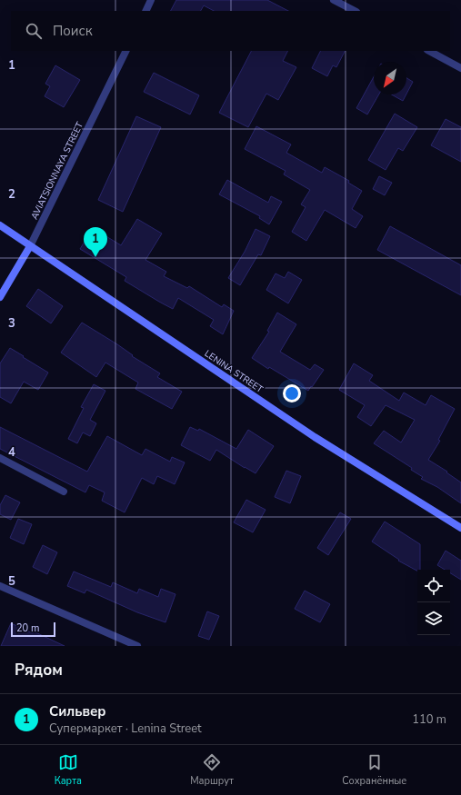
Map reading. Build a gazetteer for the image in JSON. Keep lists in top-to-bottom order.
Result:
{
  "streets": {
    "main road": ["AVIATSIONNAYA STREET", "LENINA STREET"]
  },
  "crossings": [
    ["AVIATSIONNAYA STREET", "LENINA STREET"]
  ],
  "scale_bar": "20 m",
  "north": "bottom left",
  "page": {
    "search": "Поиск",
    "pins": "1",
    "scale": "20 m",
    "heading": "Рядом",
    "list": [
      {
        "mark": "1",
        "name": "Сильвер",
        "note": "Супермаркет · Lenina Street",
        "value": "110 m"
      }
    ],
    "nav": ["Карта", "Маршрут", "Сохранённые"]
  },
  "grid": {
    "rows": [
      "1",
      "2",
      "3",
      "4",
      "5"
    ]
  }
}
